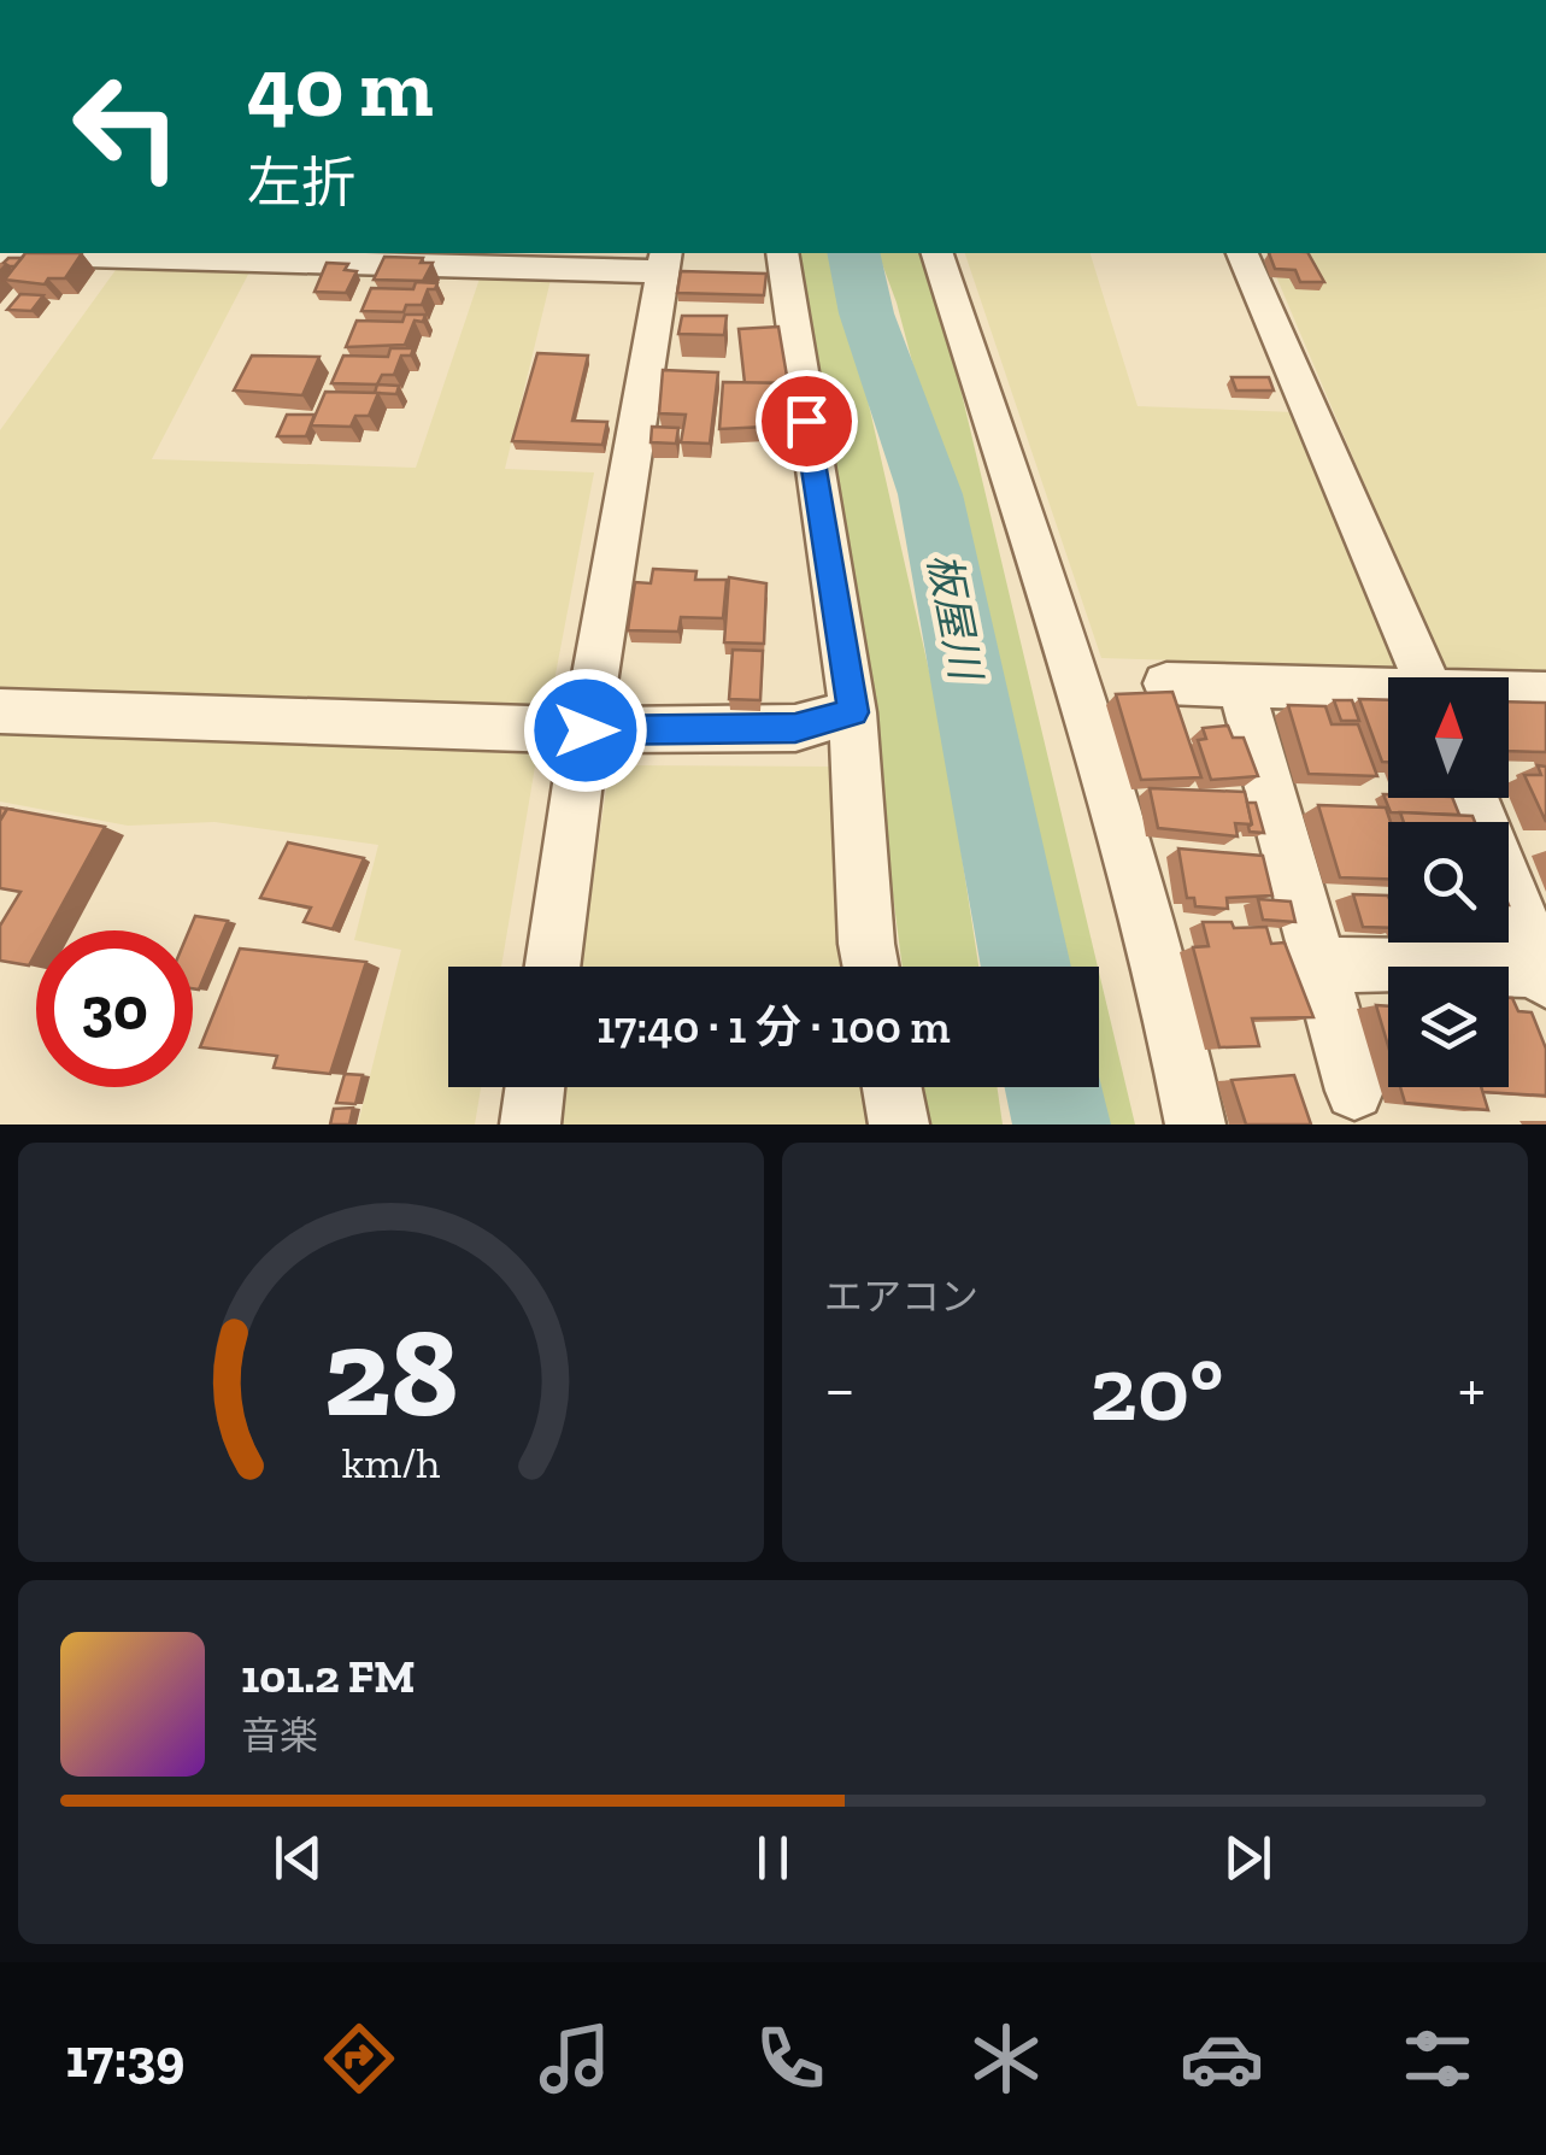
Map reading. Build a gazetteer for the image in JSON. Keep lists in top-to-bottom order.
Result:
{
  "water": ["板屋川"],
  "north": "top",
  "page": {
    "turn": ["40 m", "左折"],
    "limit": "30",
    "trip": "17:40 · 1 分 · 100 m",
    "tile": "エアコン",
    "heat": ["−", "20°", "+"],
    "song": ["101.2 FM", "音楽"],
    "tabs": "17:39",
    "gauge": ["28", "km/h"]
  }
}
